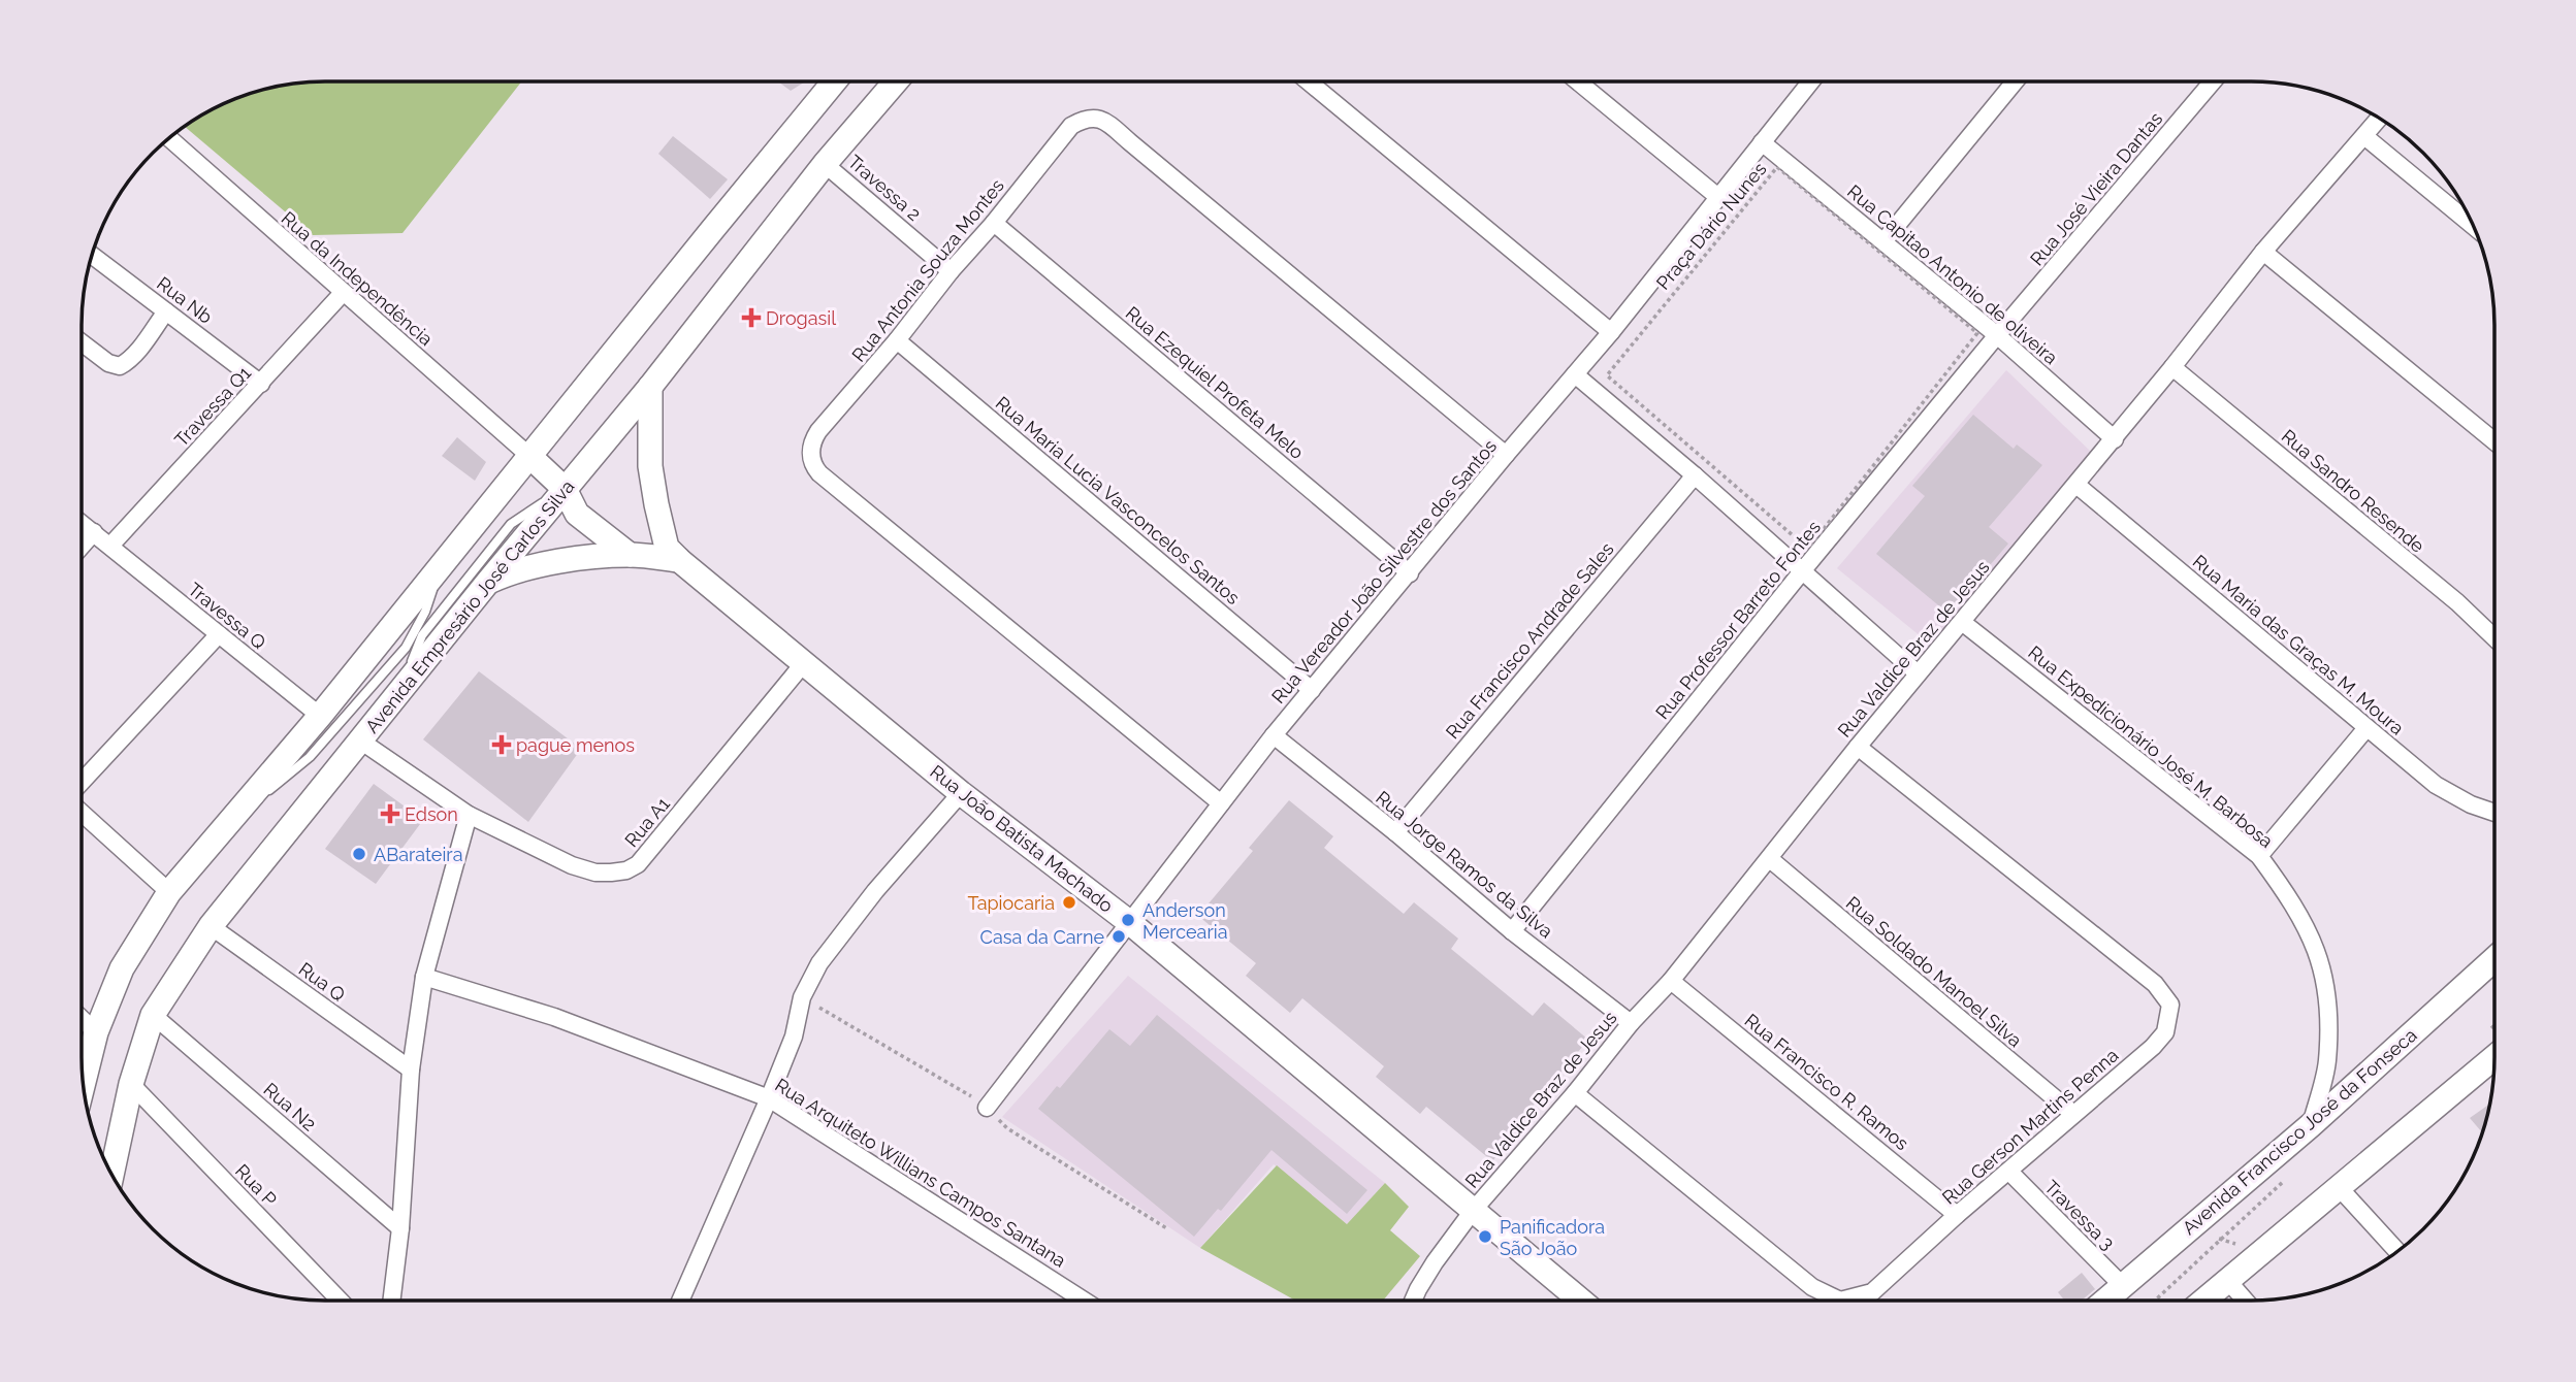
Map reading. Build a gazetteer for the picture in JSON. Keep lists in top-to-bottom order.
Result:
{
  "streets": {
    "main road": ["Avenida Empresário José Carlos Silva", "Rua João Batista Machado", "Avenida Francisco José da Fonseca"],
    "street": [
      "Travessa 2",
      "Rua José Vieira Dantas",
      "Rua Antonia Souza Montes",
      "Rua Capitao Antonio de oliveira",
      "Rua da Independência",
      "Rua Nb",
      "Rua Ezequiel Profeta Melo",
      "Travessa Q1",
      "Rua Sandro Resende",
      "Rua Maria Lucia Vasconcelos Santos",
      "Rua Vereador João Silvestre dos Santos",
      "Travessa Q",
      "Rua Professor Barreto Fontes",
      "Rua Francisco Andrade Sales",
      "Rua Maria das Graças M. Moura",
      "Rua Valdice Braz de Jesus",
      "Rua Expedicionário José M. Barbosa",
      "Rua A1",
      "Rua Jorge Ramos da Silva",
      "Rua Soldado Manoel Silva",
      "Rua Q",
      "Rua Francisco R. Ramos",
      "Rua N2",
      "Rua Gerson Martins Penna",
      "Rua Arquiteto Willians Campos Santana",
      "Rua P",
      "Travessa 3"
    ],
    "path": ["Praça Dário Nunes"]
  },
  "crossings": [
    ["Travessa 2", "Rua Antonia Souza Montes"],
    ["Travessa 2", "Avenida Empresário José Carlos Silva"],
    ["Rua José Vieira Dantas", "Rua Capitao Antonio de oliveira"],
    ["Rua José Vieira Dantas", "Rua Professor Barreto Fontes"],
    ["Rua Antonia Souza Montes", "Rua Ezequiel Profeta Melo"],
    ["Rua Antonia Souza Montes", "Rua Maria Lucia Vasconcelos Santos"],
    ["Rua Antonia Souza Montes", "Rua Vereador João Silvestre dos Santos"],
    ["Rua Capitao Antonio de oliveira", "Rua Vereador João Silvestre dos Santos"],
    ["Rua Capitao Antonio de oliveira", "Rua Professor Barreto Fontes"],
    ["Rua Capitao Antonio de oliveira", "Rua Valdice Braz de Jesus"],
    ["Rua da Independência", "Travessa Q1"],
    ["Rua Nb", "Travessa Q1"],
    ["Rua Ezequiel Profeta Melo", "Rua Vereador João Silvestre dos Santos"],
    ["Travessa Q1", "Travessa Q"],
    ["Rua Sandro Resende", "Rua Valdice Braz de Jesus"],
    ["Rua Maria Lucia Vasconcelos Santos", "Rua Vereador João Silvestre dos Santos"],
    ["Rua Vereador João Silvestre dos Santos", "Rua João Batista Machado"],
    ["Rua Vereador João Silvestre dos Santos", "Rua Jorge Ramos da Silva"],
    ["Avenida Empresário José Carlos Silva", "Rua A1"],
    ["Avenida Empresário José Carlos Silva", "Rua Q"],
    ["Avenida Empresário José Carlos Silva", "Rua N2"],
    ["Avenida Empresário José Carlos Silva", "Rua P"],
    ["Rua Professor Barreto Fontes", "Rua Jorge Ramos da Silva"],
    ["Rua Francisco Andrade Sales", "Rua Jorge Ramos da Silva"],
    ["Rua Maria das Graças M. Moura", "Rua Valdice Braz de Jesus"],
    ["Rua Valdice Braz de Jesus", "Rua Expedicionário José M. Barbosa"],
    ["Rua Valdice Braz de Jesus", "Rua João Batista Machado"],
    ["Rua Valdice Braz de Jesus", "Rua Jorge Ramos da Silva"],
    ["Rua Valdice Braz de Jesus", "Rua Soldado Manoel Silva"],
    ["Rua Valdice Braz de Jesus", "Rua Francisco R. Ramos"],
    ["Rua Valdice Braz de Jesus", "Rua Gerson Martins Penna"],
    ["Rua Expedicionário José M. Barbosa", "Avenida Francisco José da Fonseca"],
    ["Rua A1", "Rua João Batista Machado"],
    ["Rua Soldado Manoel Silva", "Rua Gerson Martins Penna"],
    ["Rua Francisco R. Ramos", "Rua Gerson Martins Penna"],
    ["Rua Gerson Martins Penna", "Travessa 3"],
    ["Avenida Francisco José da Fonseca", "Travessa 3"]
  ],
  "places": {
    "health": ["Drogasil", "pague menos", "Edson"],
    "other": [
      "ABarateira",
      "Tapiocaria",
      "Anderson Mercearia",
      "Casa da Carne",
      "Panificadora São João"
    ]
  }
}
